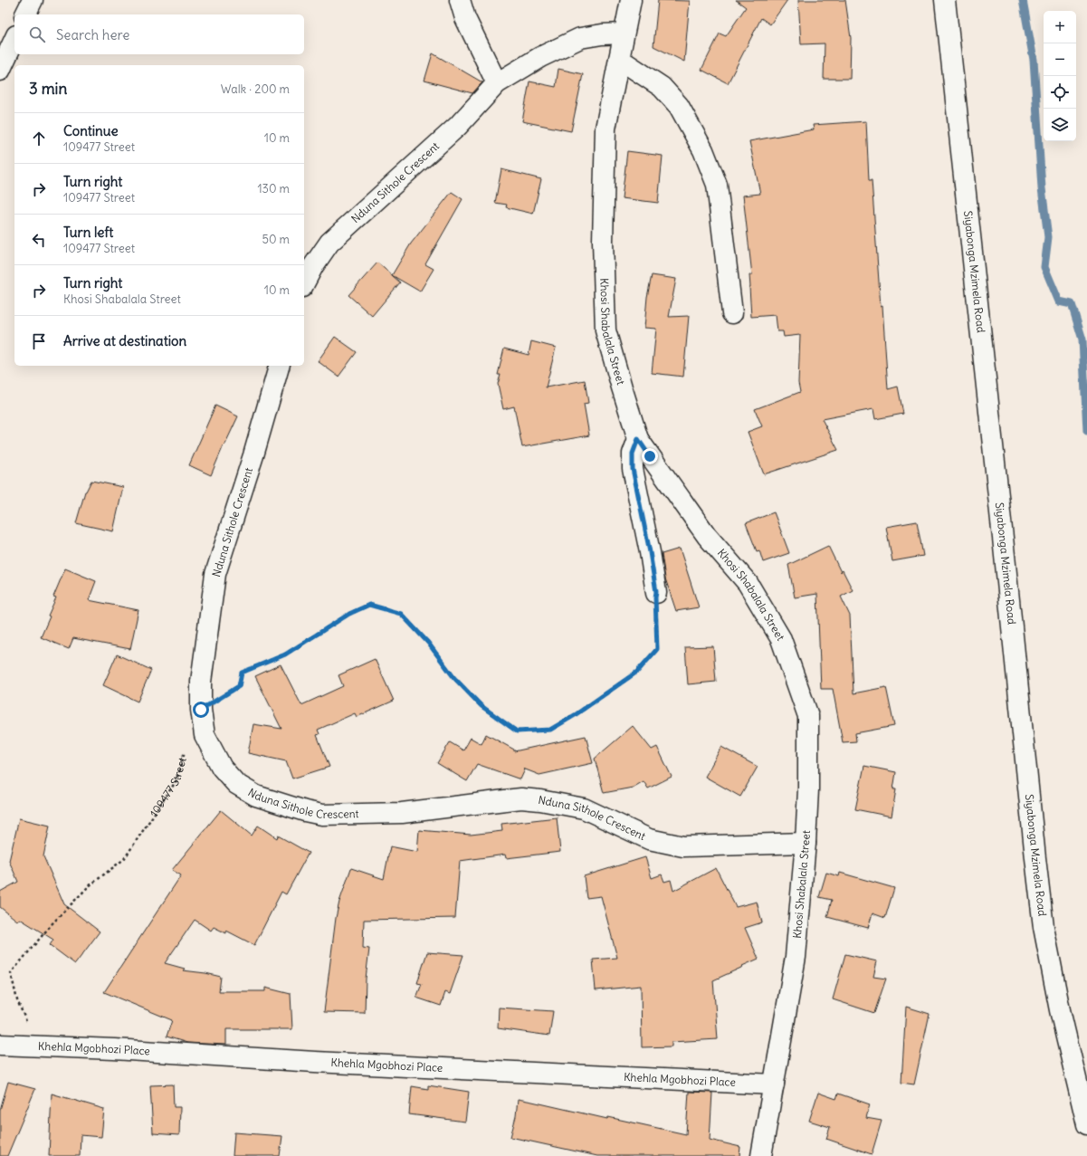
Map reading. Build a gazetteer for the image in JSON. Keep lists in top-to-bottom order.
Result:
{
  "streets": {
    "street": [
      "Nduna Sithole Crescent",
      "Siyabonga Mzimela Road",
      "Khosi Shabalala Street",
      "Khehla Mgobhozi Place"
    ],
    "path": ["109477 Street"]
  },
  "crossings": [
    ["Nduna Sithole Crescent", "Khosi Shabalala Street"],
    ["Khosi Shabalala Street", "Khehla Mgobhozi Place"],
    ["109477 Street", "Khehla Mgobhozi Place"]
  ],
  "page": {
    "map_buttons": ["+", "−"],
    "search": "Search here",
    "heading": ["3 min", "Walk · 200 m"],
    "list": [
      ["Continue", "109477 Street", "10 m"],
      ["Turn right", "109477 Street", "130 m"],
      ["Turn left", "109477 Street", "50 m"],
      ["Turn right", "Khosi Shabalala Street", "10 m"],
      "Arrive at destination"
    ]
  }
}
